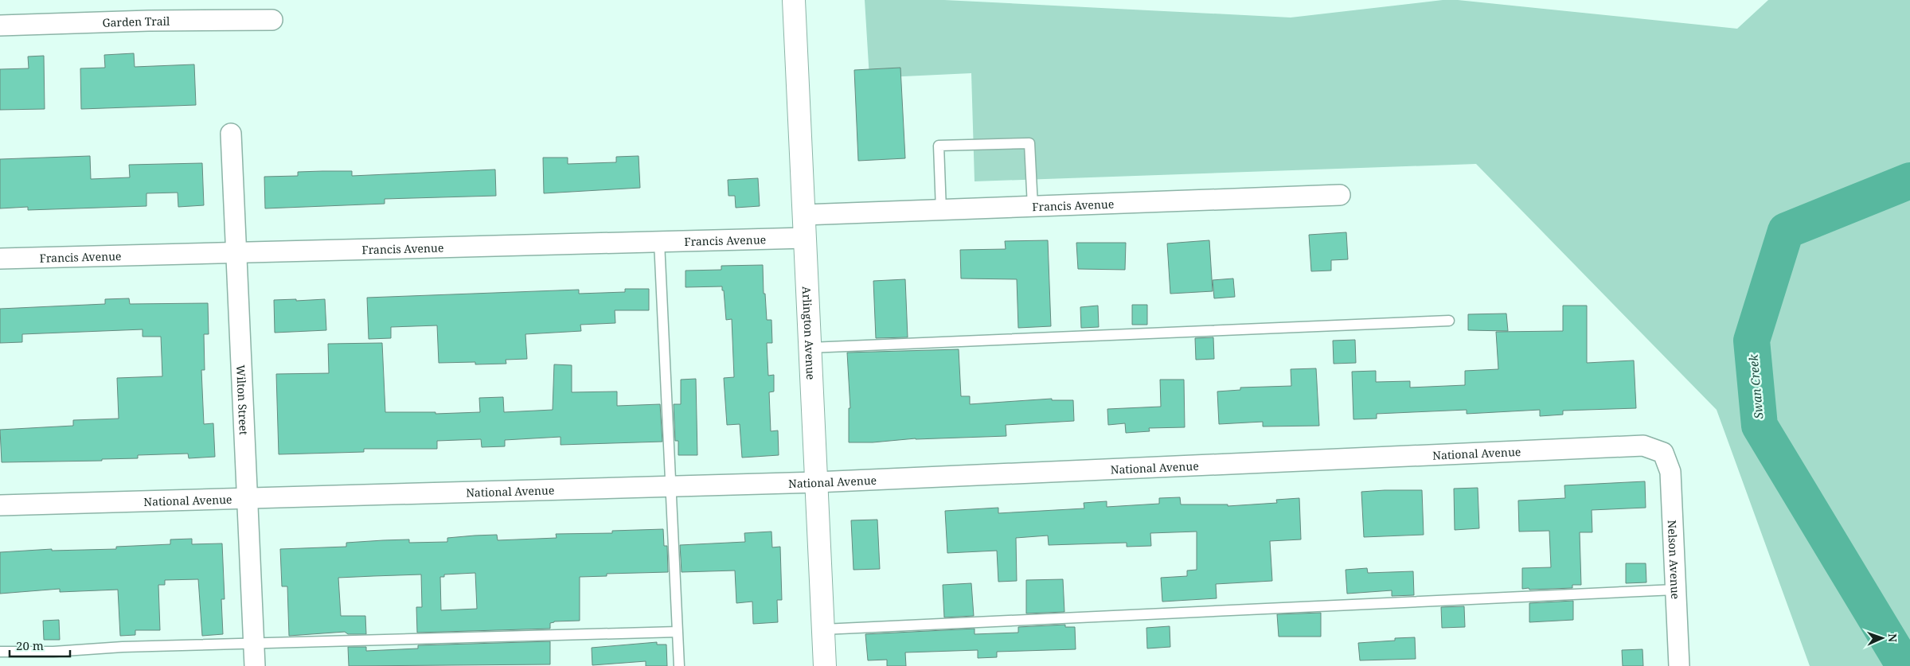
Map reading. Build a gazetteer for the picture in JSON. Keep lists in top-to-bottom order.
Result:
{
  "streets": {
    "street": [
      "Garden Trail",
      "Francis Avenue",
      "Arlington Avenue",
      "Wilton Street",
      "National Avenue",
      "Nelson Avenue"
    ]
  },
  "crossings": [
    ["Francis Avenue", "Arlington Avenue"],
    ["Francis Avenue", "Wilton Street"],
    ["Arlington Avenue", "National Avenue"],
    ["Wilton Street", "National Avenue"],
    ["National Avenue", "Nelson Avenue"]
  ],
  "water": ["Swan Creek"],
  "scale_bar": "20 m",
  "north": "right"
}
